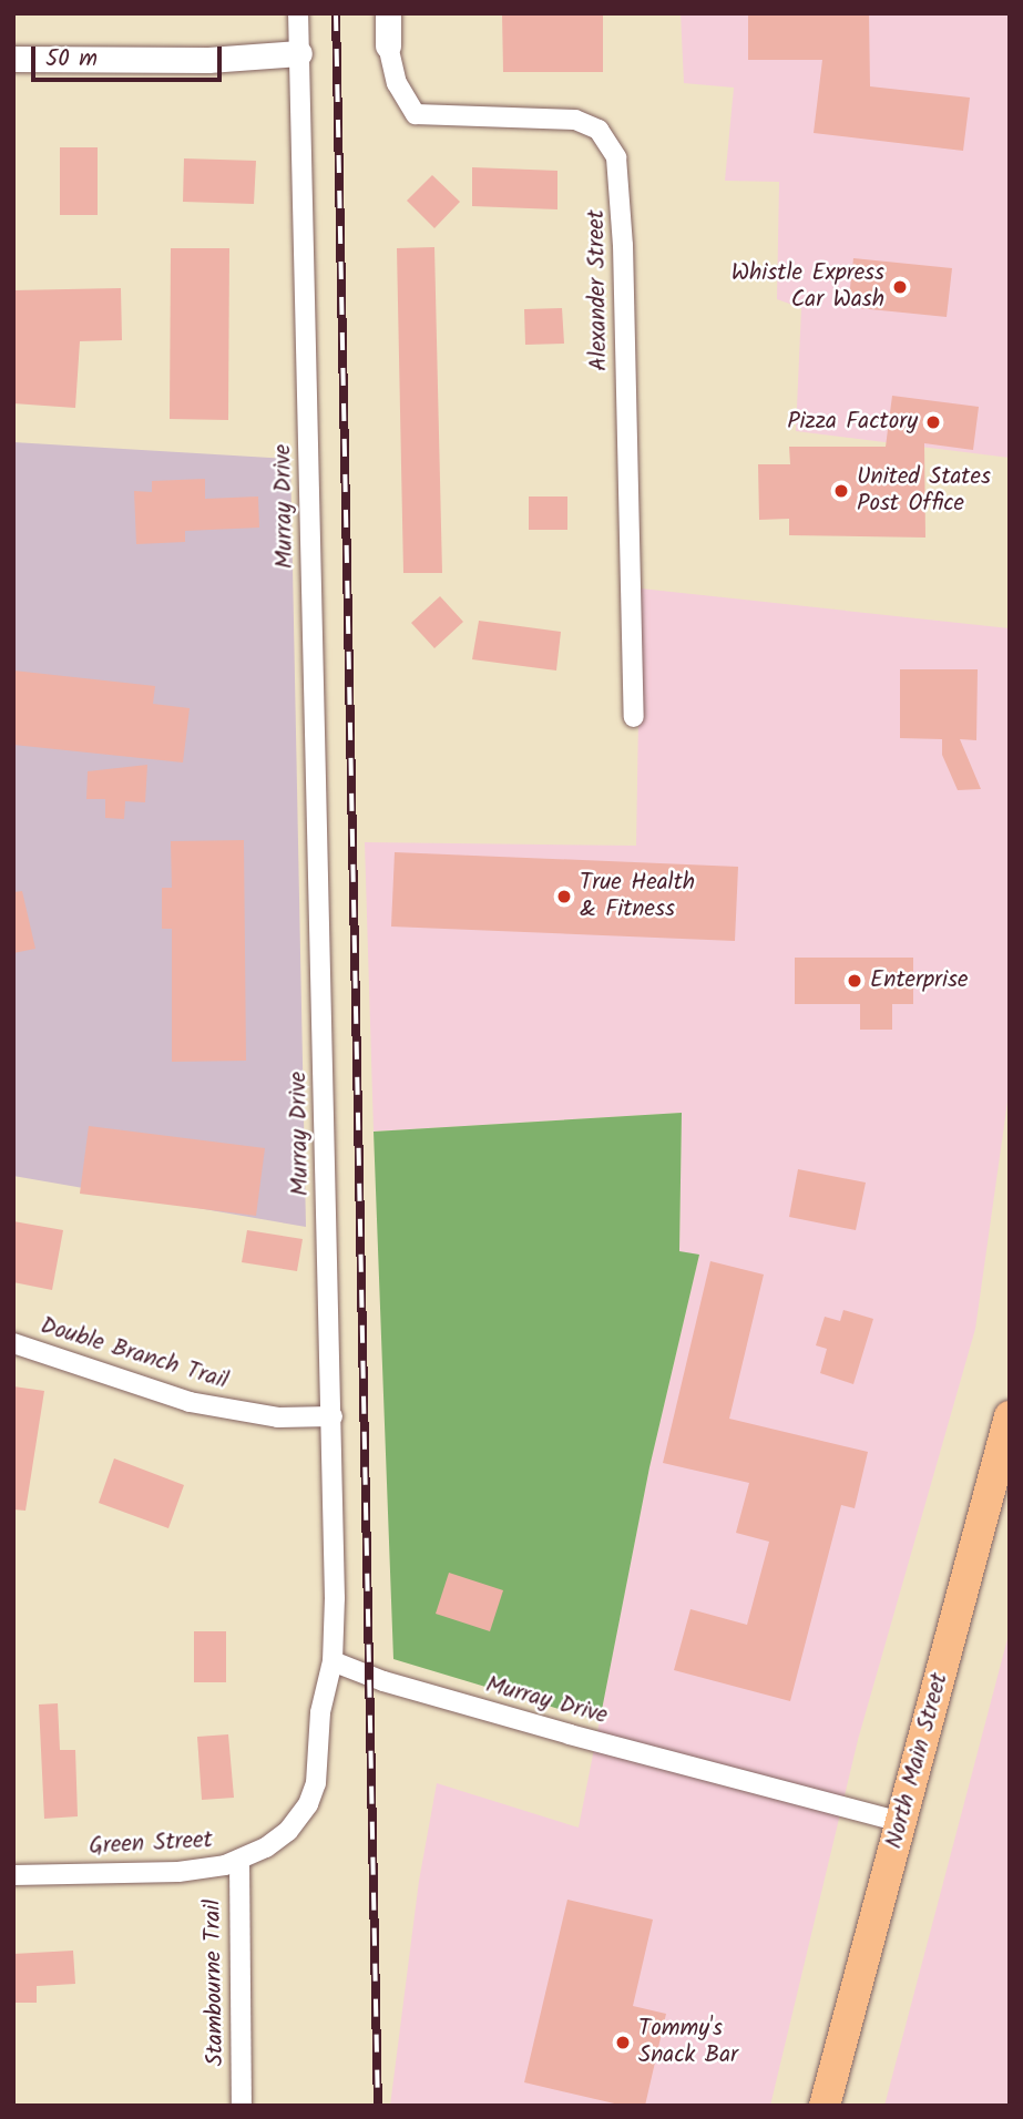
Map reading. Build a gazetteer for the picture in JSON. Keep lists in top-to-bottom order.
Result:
{
  "streets": {
    "main road": ["North Main Street"],
    "street": [
      "Alexander Street",
      "Murray Drive",
      "Double Branch Trail",
      "Green Street",
      "Stambourne Trail"
    ]
  },
  "crossings": [
    ["Murray Drive", "Double Branch Trail"],
    ["Murray Drive", "North Main Street"],
    ["Murray Drive", "Green Street"],
    ["Green Street", "Stambourne Trail"]
  ],
  "places": [
    "Whistle Express Car Wash",
    "Pizza Factory",
    "United States Post Office",
    "True Health & Fitness",
    "Enterprise",
    "Tommy's Snack Bar"
  ],
  "scale_bar": "50 m"
}
